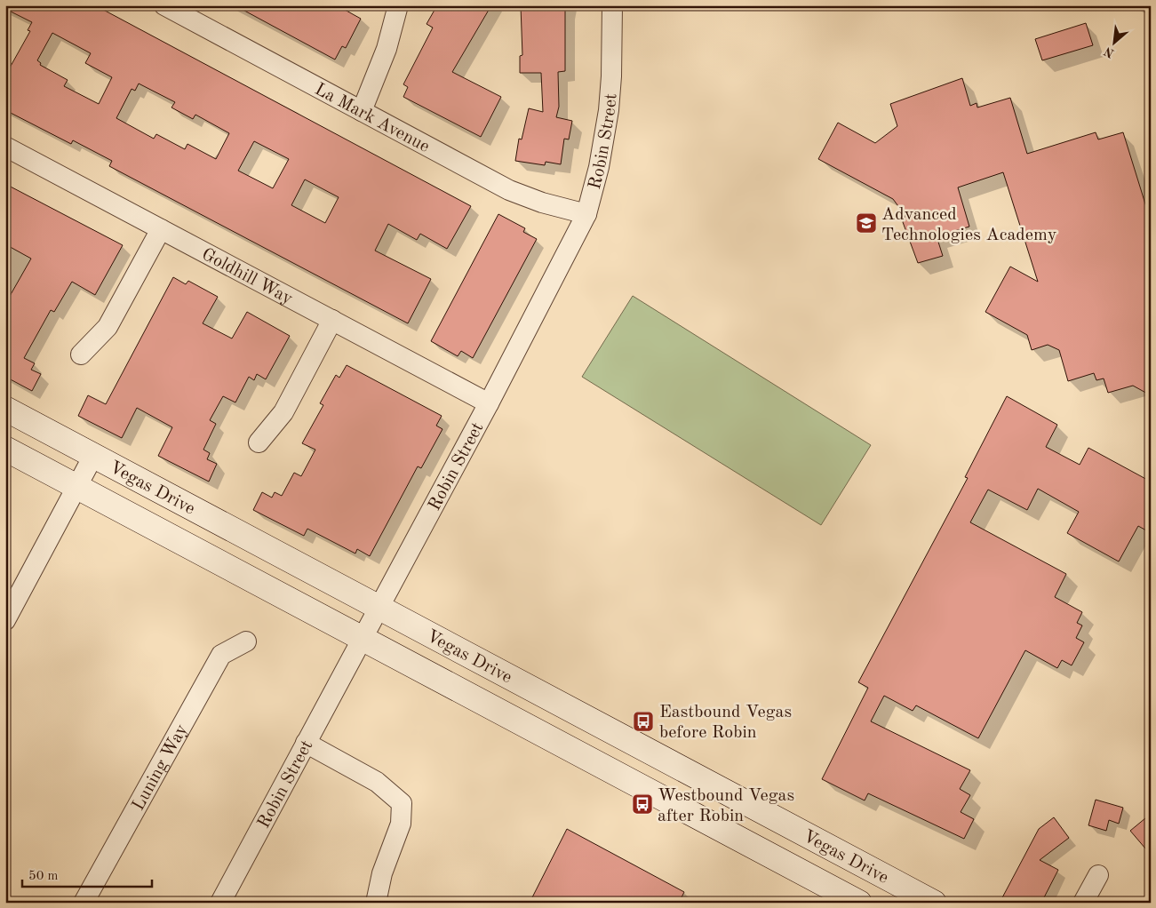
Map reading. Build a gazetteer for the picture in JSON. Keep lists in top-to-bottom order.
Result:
{
  "streets": {
    "main road": ["Vegas Drive"],
    "street": [
      "La Mark Avenue",
      "Robin Street",
      "Goldhill Way",
      "Luning Way"
    ]
  },
  "crossings": [
    ["La Mark Avenue", "Robin Street"],
    ["Robin Street", "Goldhill Way"],
    ["Robin Street", "Vegas Drive"]
  ],
  "places": {
    "school or university": ["Advanced Technologies Academy"],
    "bus stop": ["Eastbound Vegas before Robin", "Westbound Vegas after Robin"]
  },
  "scale_bar": "50 m",
  "north": "bottom left"
}
